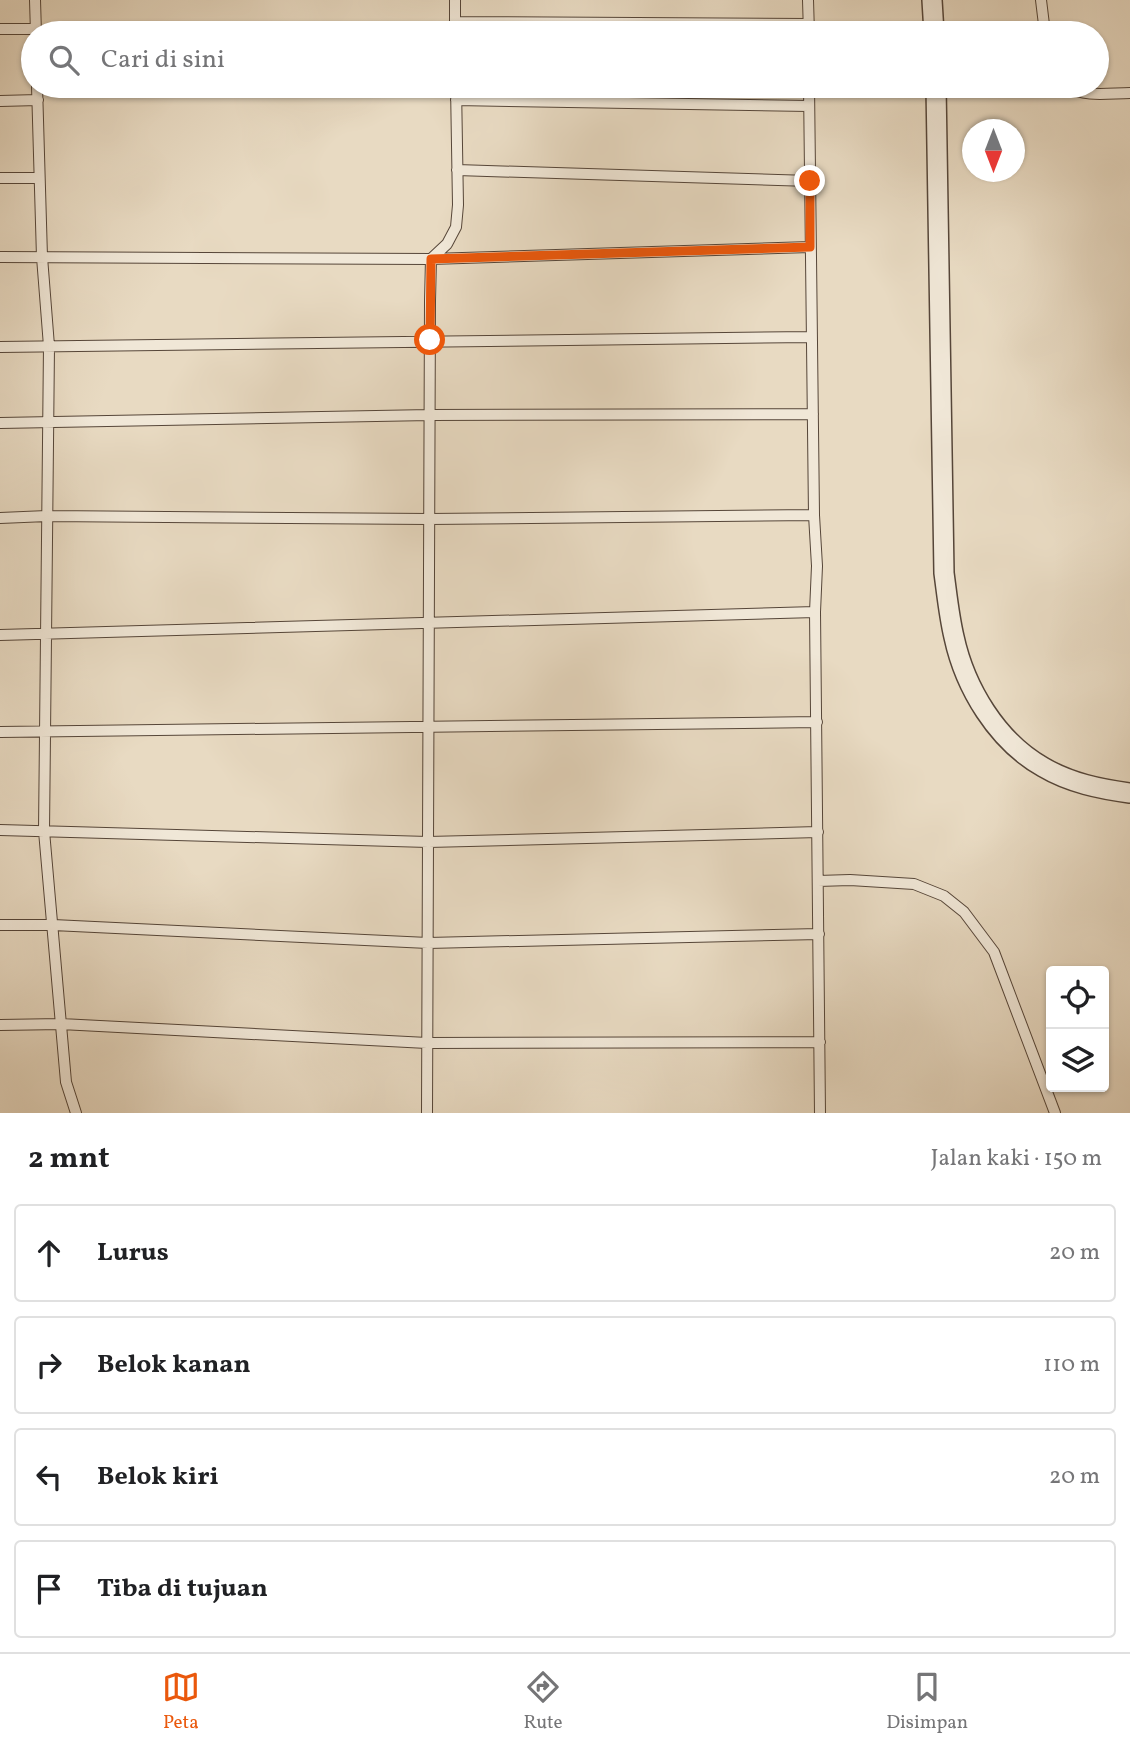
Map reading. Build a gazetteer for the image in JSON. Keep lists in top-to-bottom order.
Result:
{
  "north": "bottom",
  "page": {
    "search": "Cari di sini",
    "heading": ["2 mnt", "Jalan kaki · 150 m"],
    "list": [
      ["Lurus", "20 m"],
      ["Belok kanan", "110 m"],
      ["Belok kiri", "20 m"],
      "Tiba di tujuan"
    ],
    "nav": ["Peta", "Rute", "Disimpan"]
  }
}
